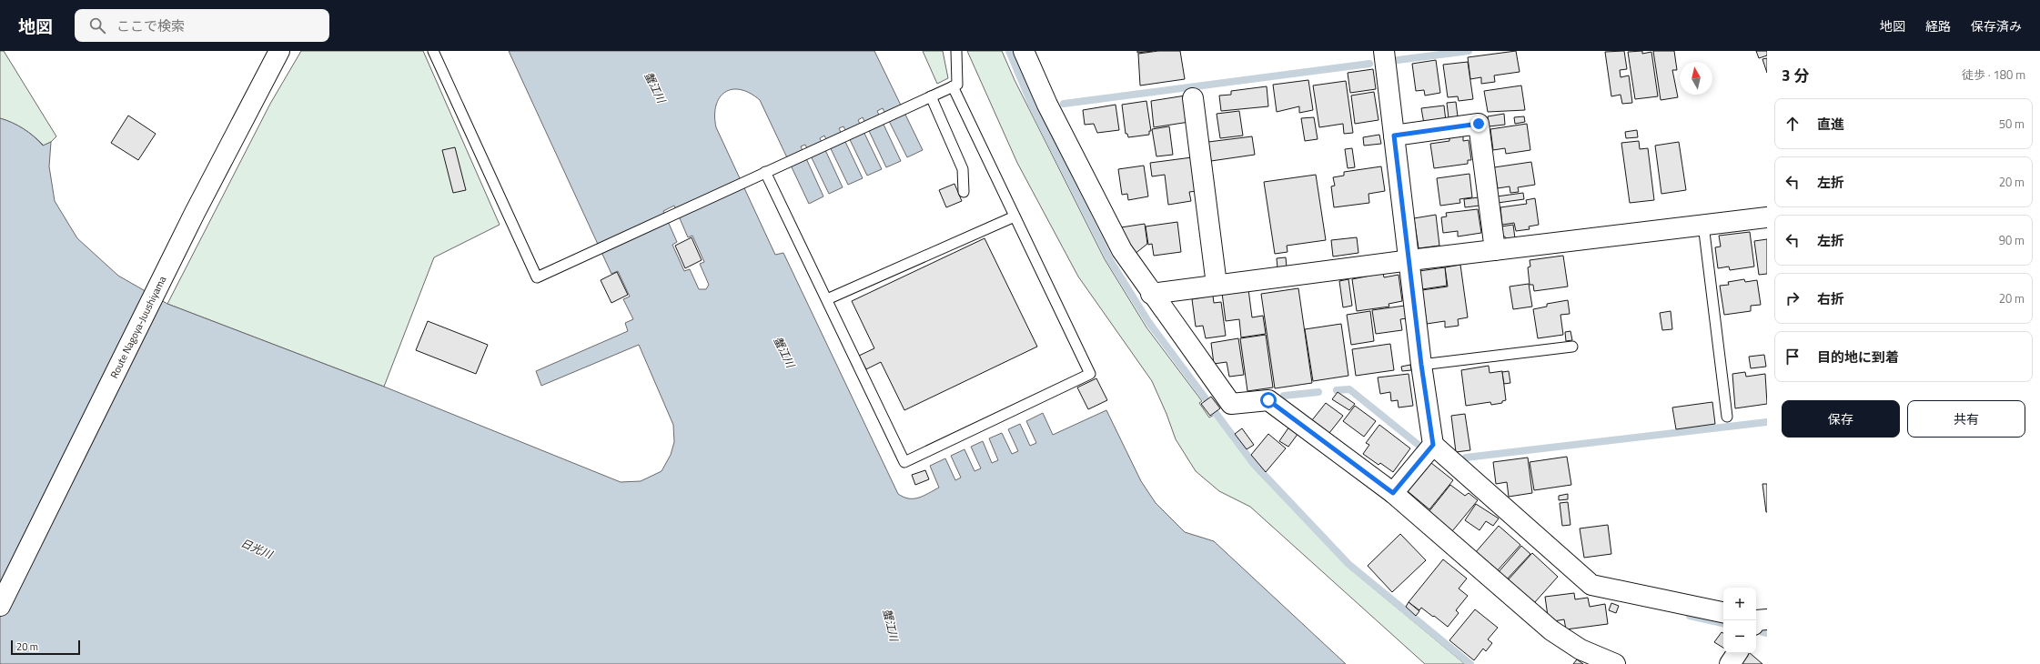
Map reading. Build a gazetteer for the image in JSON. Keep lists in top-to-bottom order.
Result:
{
  "streets": {
    "street": ["Route Nagoya-Juushiyama"]
  },
  "water": ["蟹江川", "日光川"],
  "scale_bar": "20 m",
  "north": "top",
  "page": {
    "header": "地図",
    "search": "ここで検索",
    "nav": ["地図", "経路", "保存済み"],
    "heading": ["3 分", "徒歩 · 180 m"],
    "list": [
      ["直進", "50 m"],
      ["左折", "20 m"],
      ["左折", "90 m"],
      ["右折", "20 m"],
      "目的地に到着"
    ],
    "buttons": ["保存", "共有"],
    "map_buttons": ["+", "−"],
    "scale": "20 m"
  }
}
